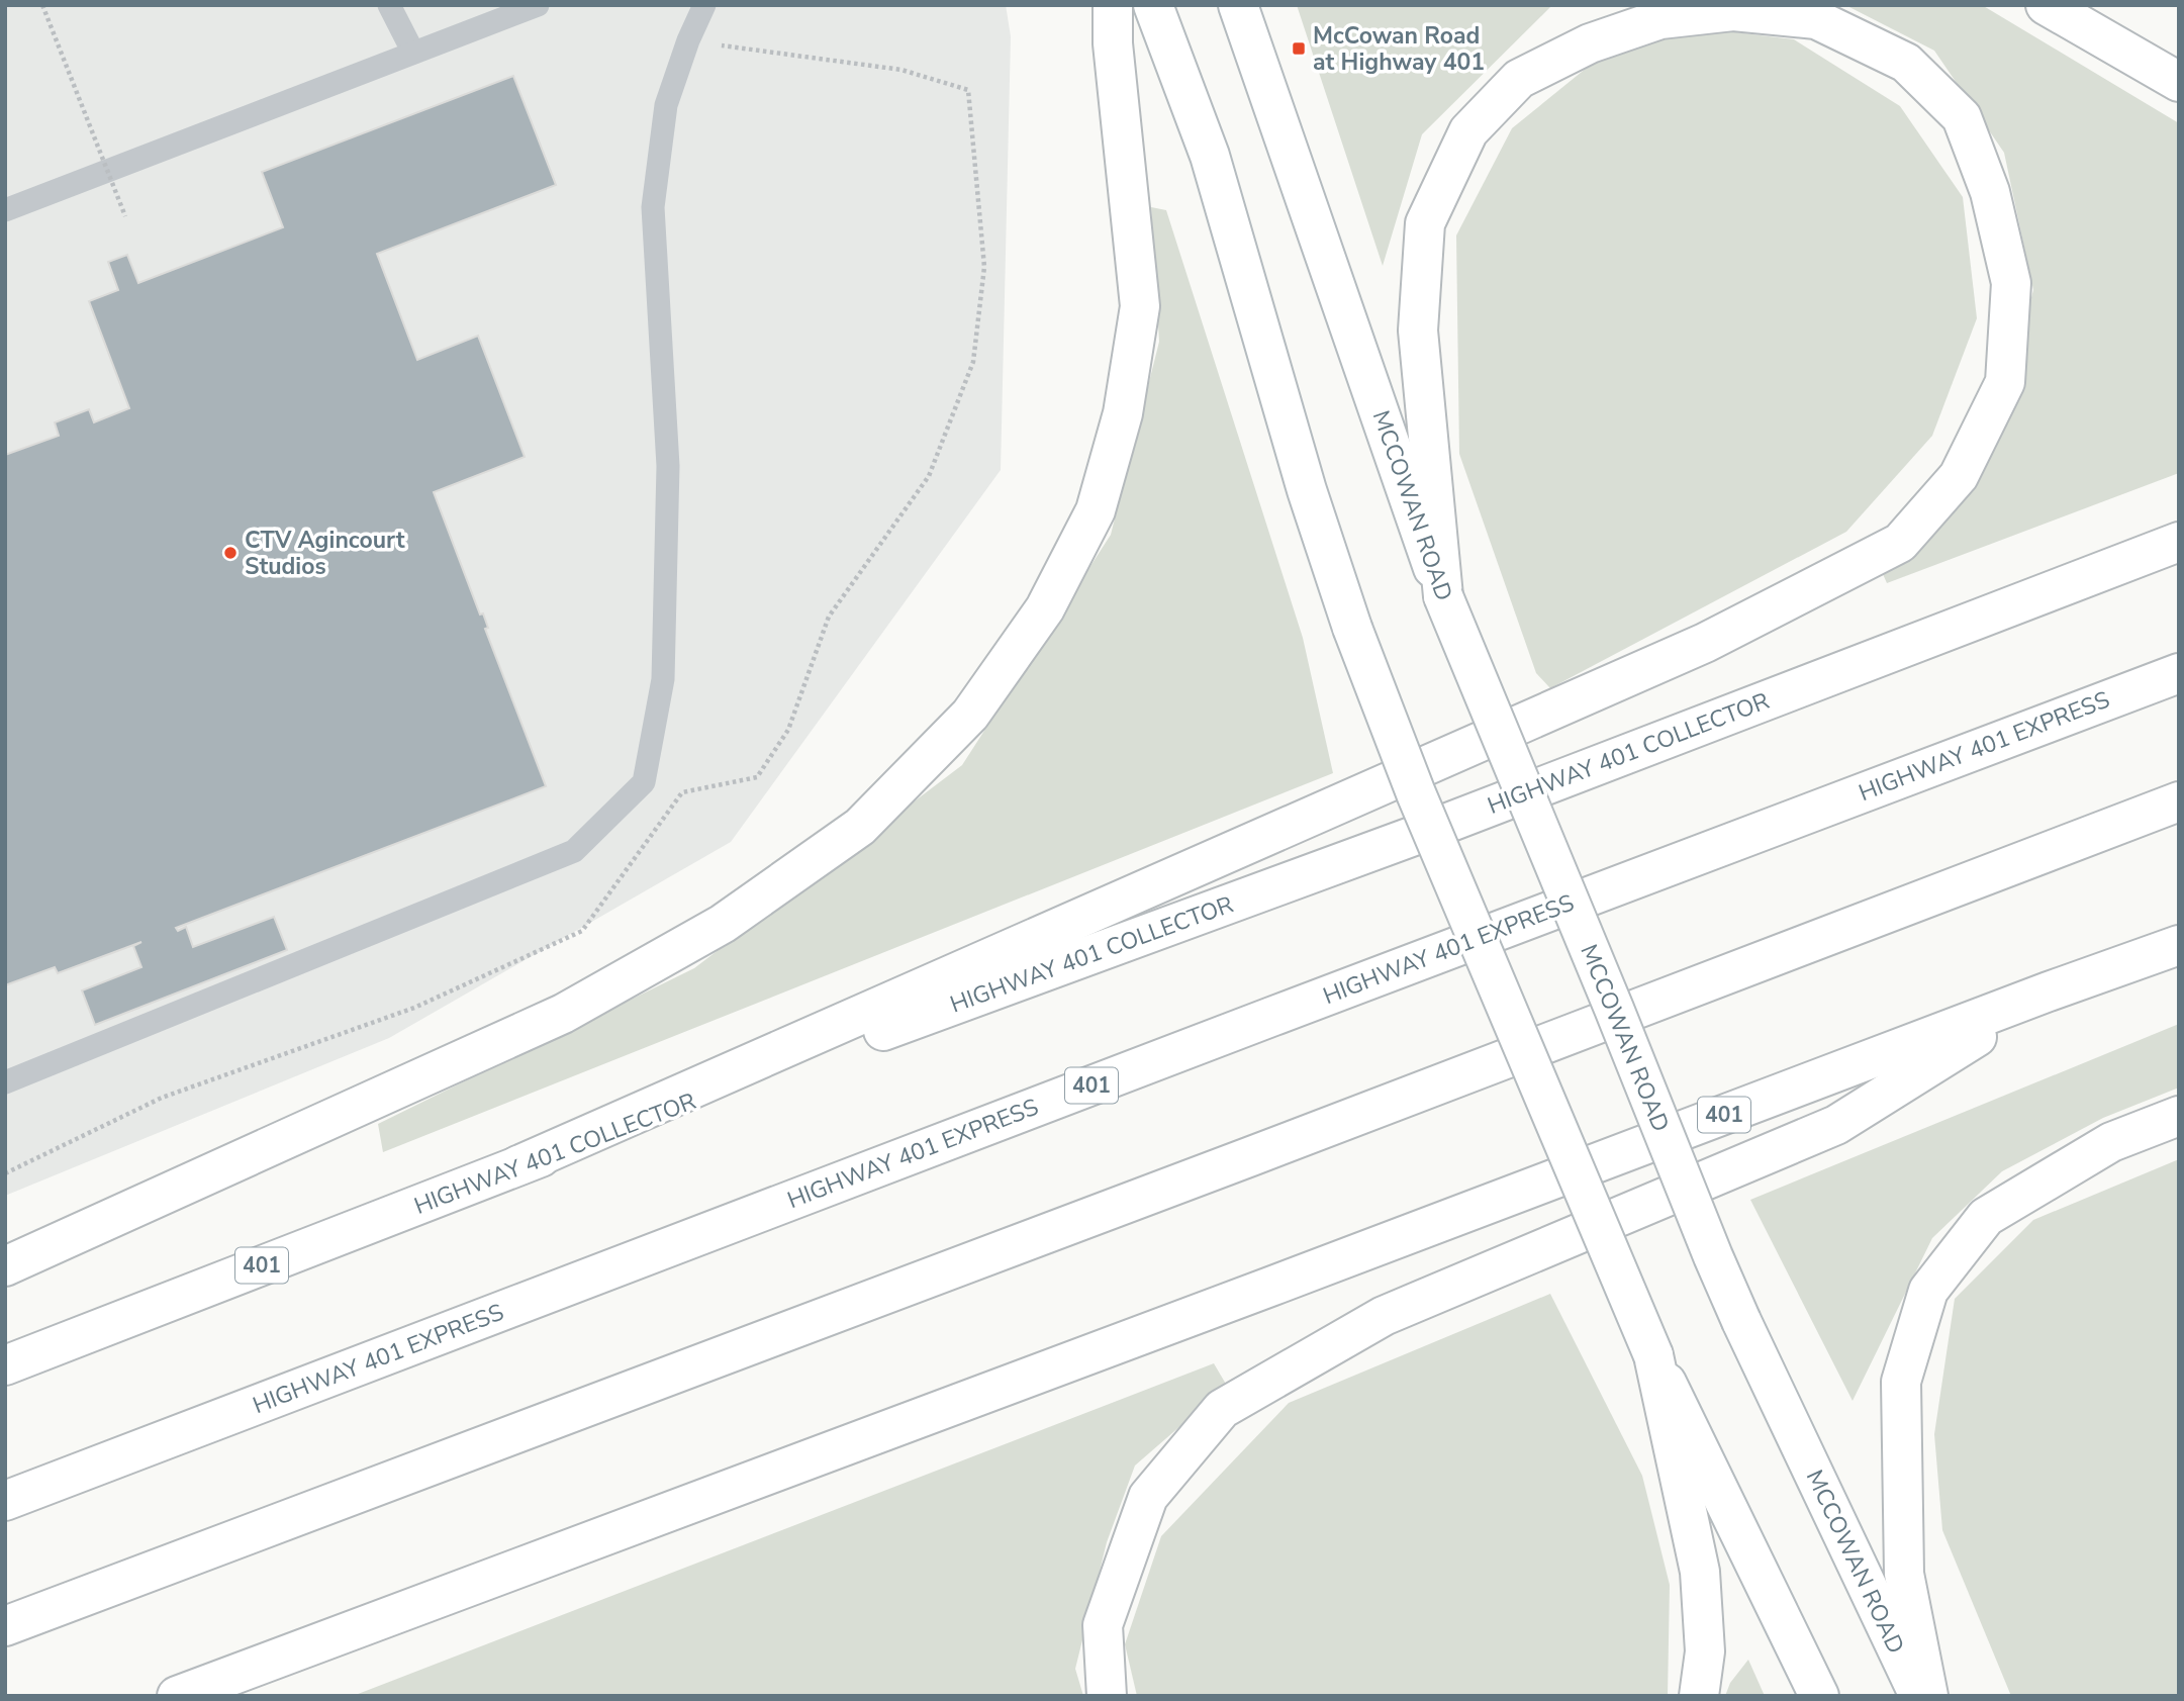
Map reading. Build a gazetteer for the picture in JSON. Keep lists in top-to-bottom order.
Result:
{
  "streets": {
    "main road": [
      "MCCOWAN ROAD",
      "HIGHWAY 401 EXPRESS",
      "HIGHWAY 401 COLLECTOR",
      "401"
    ]
  },
  "places": {
    "transit": ["McCowan Road at Highway 401"],
    "other": ["CTV Agincourt Studios"]
  }
}
